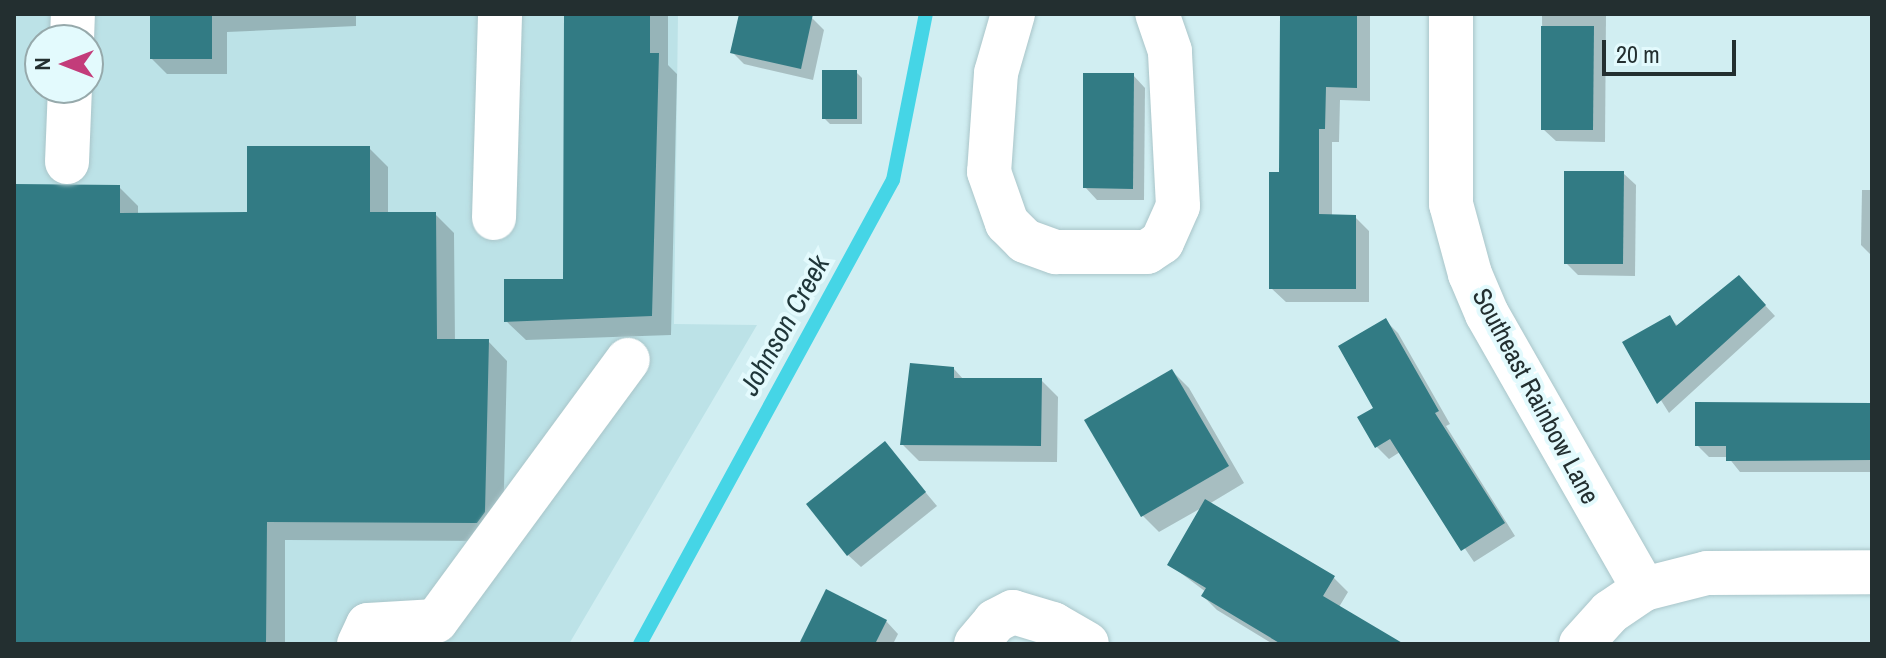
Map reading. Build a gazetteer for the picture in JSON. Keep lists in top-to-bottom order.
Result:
{
  "streets": {
    "street": ["Southeast Rainbow Lane"]
  },
  "water": ["Johnson Creek"],
  "scale_bar": "20 m",
  "north": "left"
}
